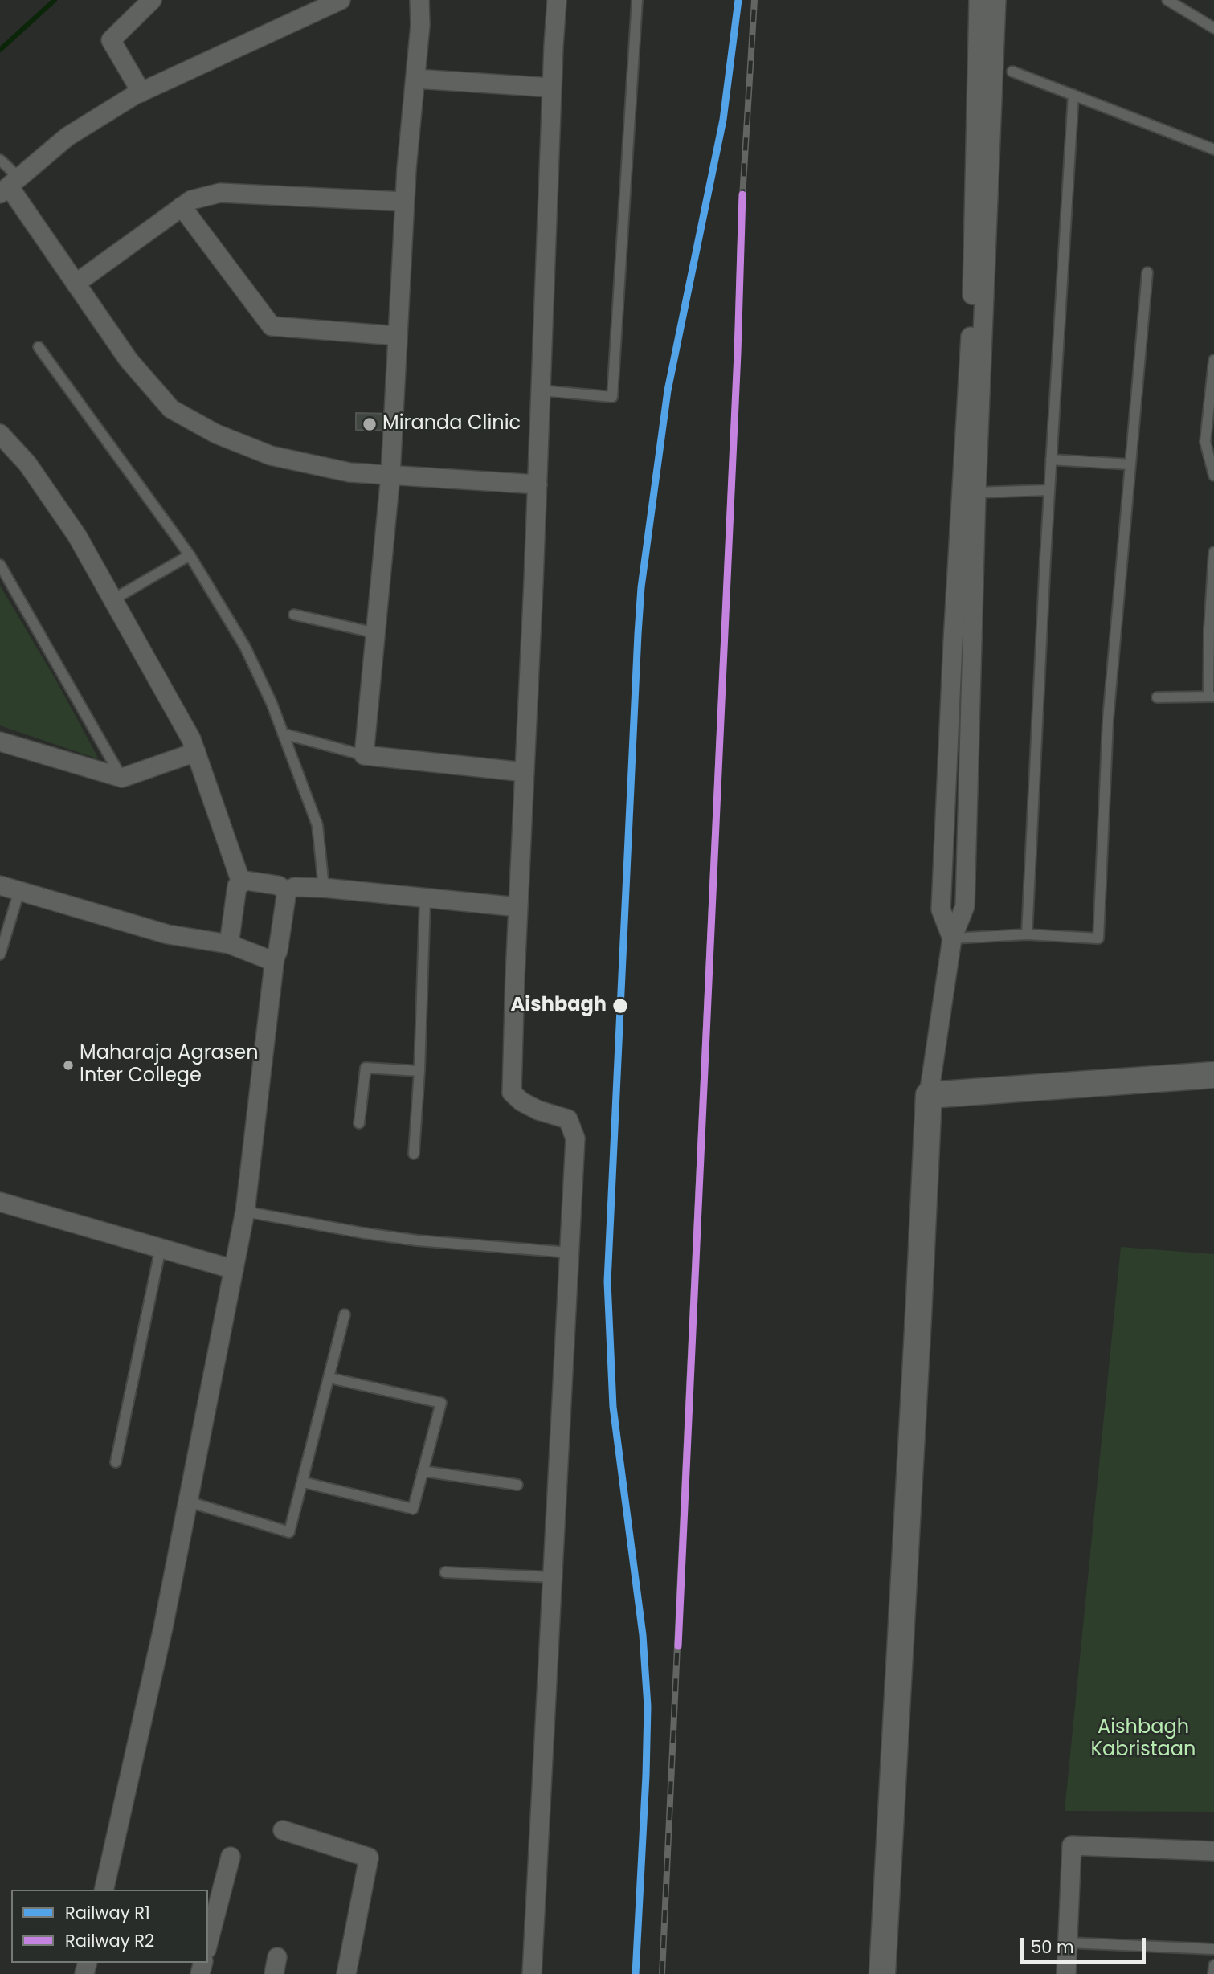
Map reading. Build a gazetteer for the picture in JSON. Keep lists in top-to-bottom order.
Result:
{
  "parks": ["Aishbagh Kabristaan"],
  "places": ["Miranda Clinic", "Aishbagh", "Maharaja Agrasen Inter College"],
  "lines": ["rail line R1", "rail line R2"],
  "legend": ["Railway R1", "Railway R2"],
  "scale_bar": "50 m"
}
